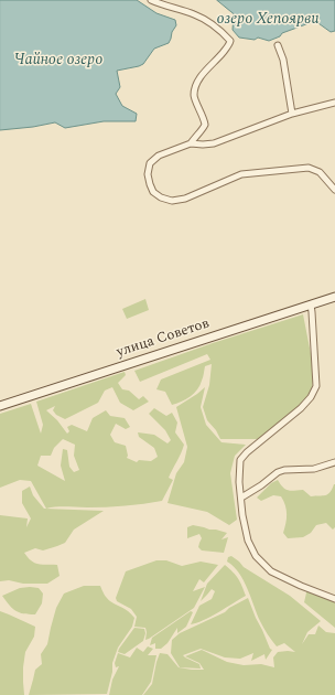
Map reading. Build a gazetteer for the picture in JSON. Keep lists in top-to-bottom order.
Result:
{
  "streets": {
    "main road": ["улица Советов"]
  },
  "water": ["озеро Хепоярви", "Чайное озеро"]
}
